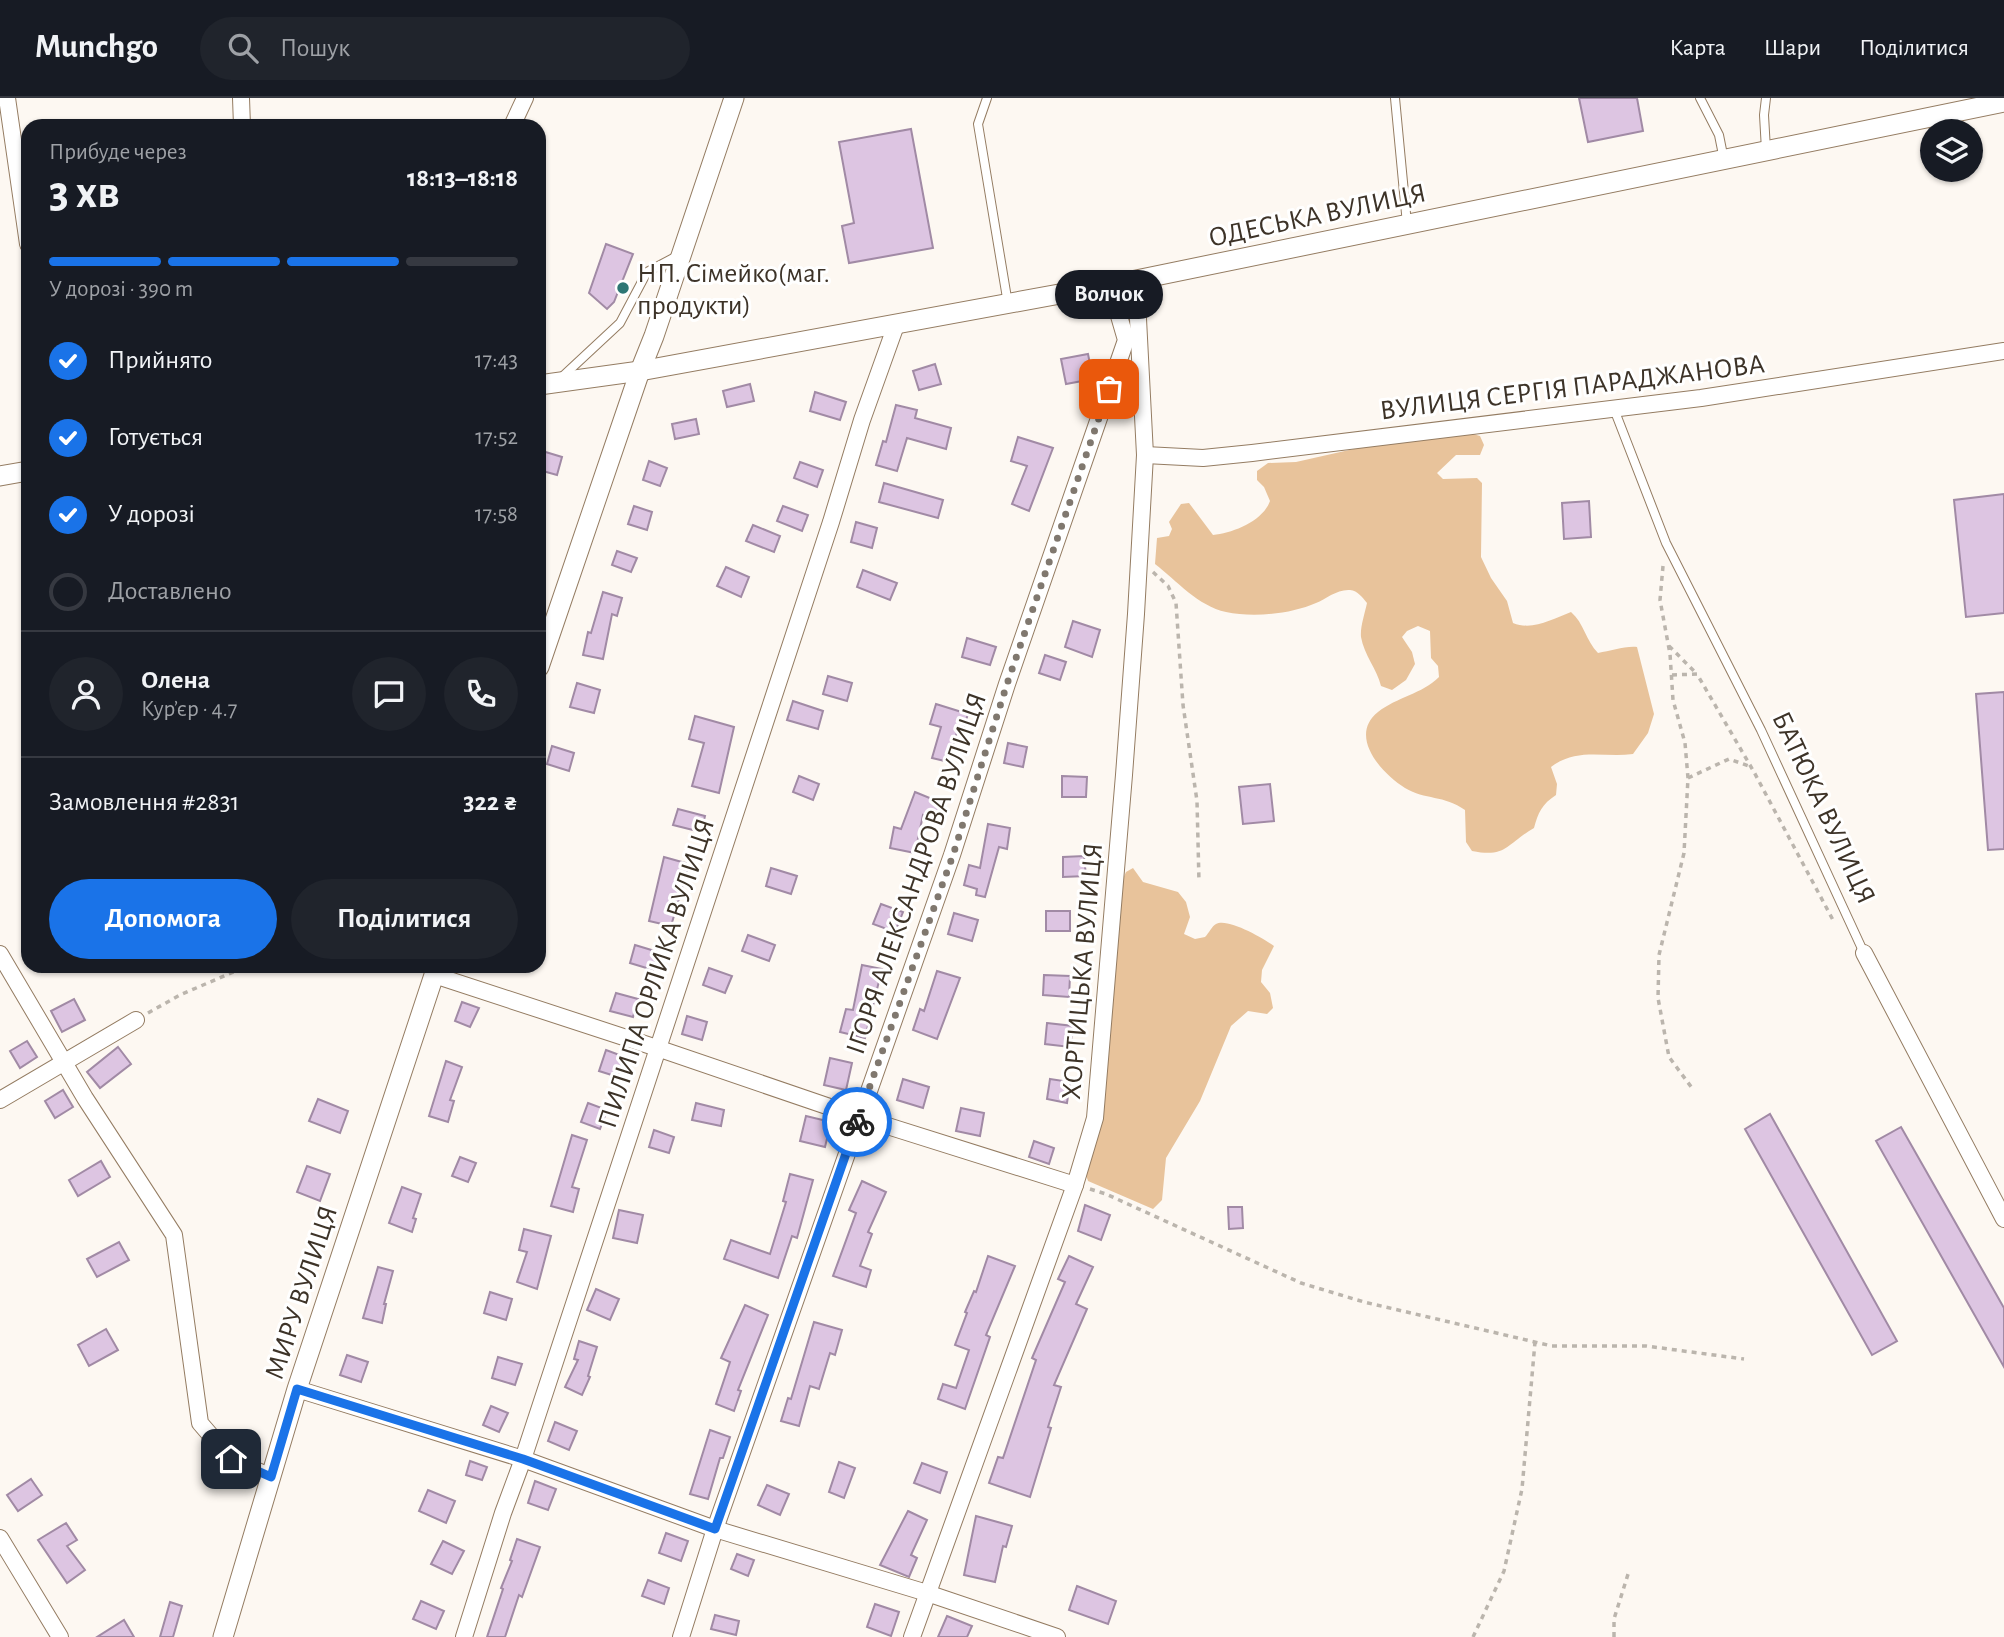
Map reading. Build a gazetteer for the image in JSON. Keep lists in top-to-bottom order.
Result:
{
  "streets": {
    "street": [
      "ОДЕСЬКА ВУЛИЦЯ",
      "ВУЛИЦЯ СЕРГІЯ ПАРАДЖАНОВА",
      "БАТЮКА ВУЛИЦЯ",
      "ІГОРЯ АЛЕКСАНДРОВА ВУЛИЦЯ",
      "ХОРТИЦЬКА ВУЛИЦЯ",
      "ПИЛИПА ОРЛИКА ВУЛИЦЯ",
      "МИРУ ВУЛИЦЯ"
    ]
  },
  "crossings": [
    ["ОДЕСЬКА ВУЛИЦЯ", "ІГОРЯ АЛЕКСАНДРОВА ВУЛИЦЯ"],
    ["ОДЕСЬКА ВУЛИЦЯ", "ХОРТИЦЬКА ВУЛИЦЯ"],
    ["ОДЕСЬКА ВУЛИЦЯ", "ПИЛИПА ОРЛИКА ВУЛИЦЯ"],
    ["ВУЛИЦЯ СЕРГІЯ ПАРАДЖАНОВА", "БАТЮКА ВУЛИЦЯ"],
    ["ВУЛИЦЯ СЕРГІЯ ПАРАДЖАНОВА", "ХОРТИЦЬКА ВУЛИЦЯ"]
  ],
  "places": ["НП. Сімейко(маг. продукти)", "Волчок"],
  "page": {
    "header": "Munchgo",
    "search": "Пошук",
    "nav": ["Карта", "Шари", "Поділитися"],
    "heading": ["3 хв", "Прибуде через", "18:13–18:18"],
    "panel": [
      "Олена",
      "Кур’єр · 4.7",
      "Замовлення #2831",
      "322 ₴"
    ],
    "bar": "У дорозі · 390 m",
    "bubble": "Волчок",
    "list": [
      ["Прийнято", "17:43"],
      ["Готується", "17:52"],
      ["У дорозі", "17:58"],
      "Доставлено"
    ],
    "buttons": ["Допомога", "Поділитися"]
  }
}
